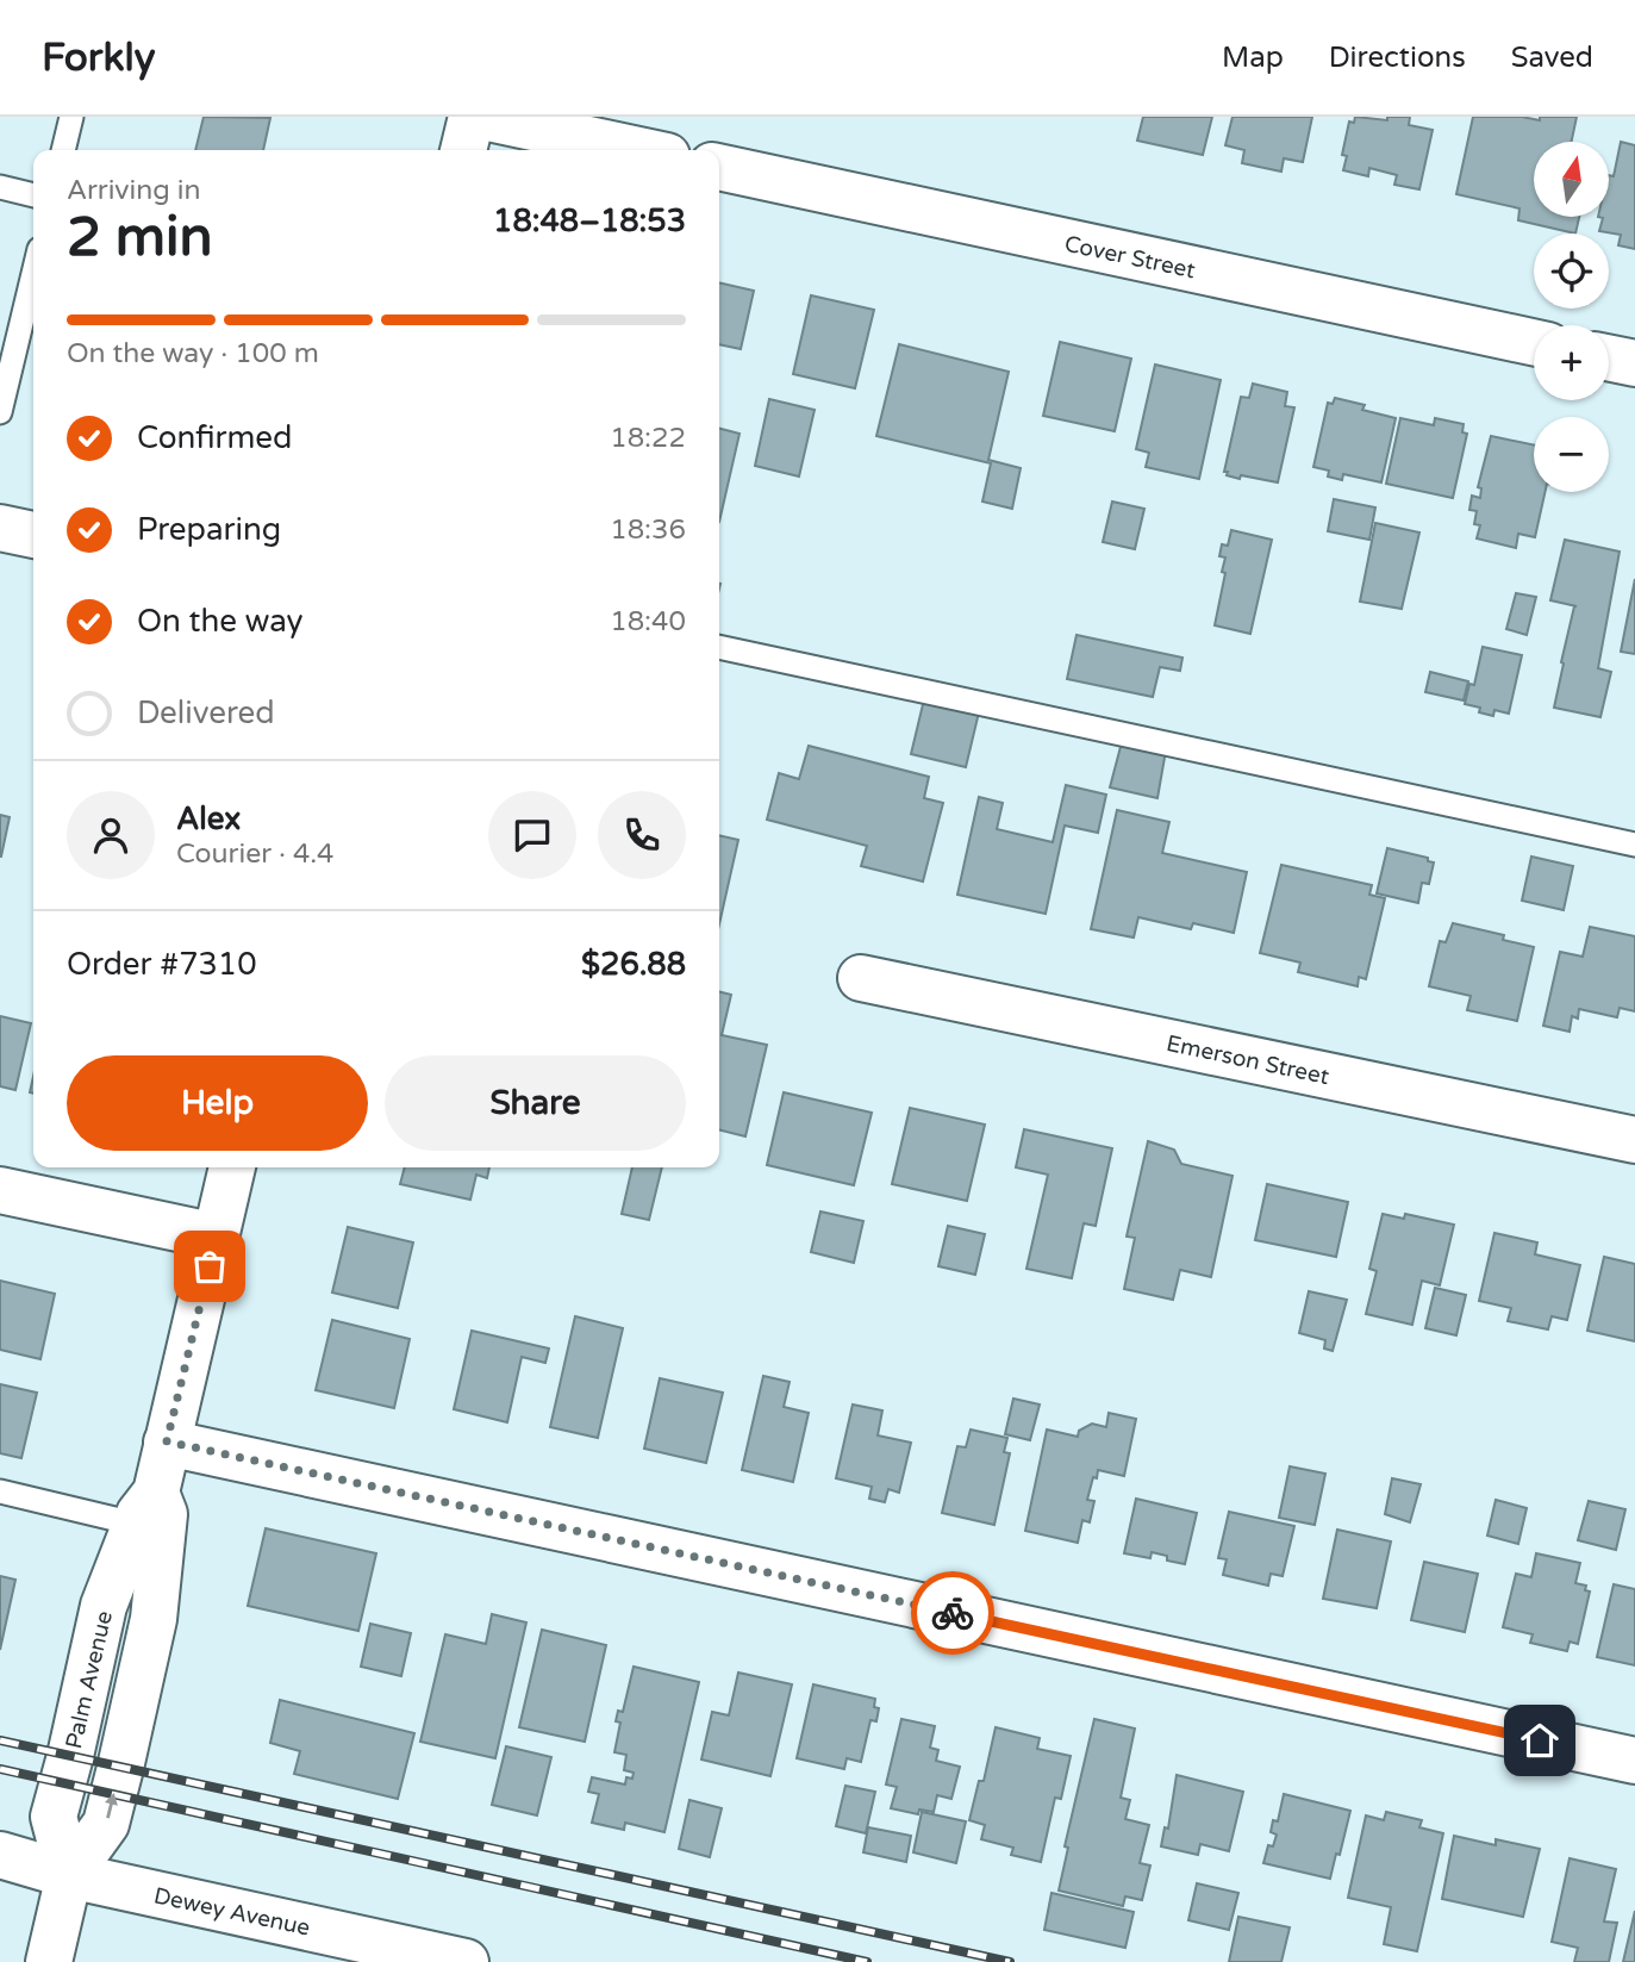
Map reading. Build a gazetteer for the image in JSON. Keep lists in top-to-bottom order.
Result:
{
  "streets": {
    "street": ["Cover Street", "Emerson Street", "Dewey Avenue"]
  },
  "north": "top",
  "page": {
    "header": "Forkly",
    "nav": ["Map", "Directions", "Saved"],
    "map_buttons": ["+", "−"],
    "heading": ["2 min", "Arriving in", "18:48–18:53"],
    "panel": [
      "Alex",
      "Courier · 4.4",
      "Order #7310",
      "$26.88"
    ],
    "bar": "On the way · 100 m",
    "list": [
      ["Confirmed", "18:22"],
      ["Preparing", "18:36"],
      ["On the way", "18:40"],
      "Delivered"
    ],
    "buttons": ["Help", "Share"]
  }
}
